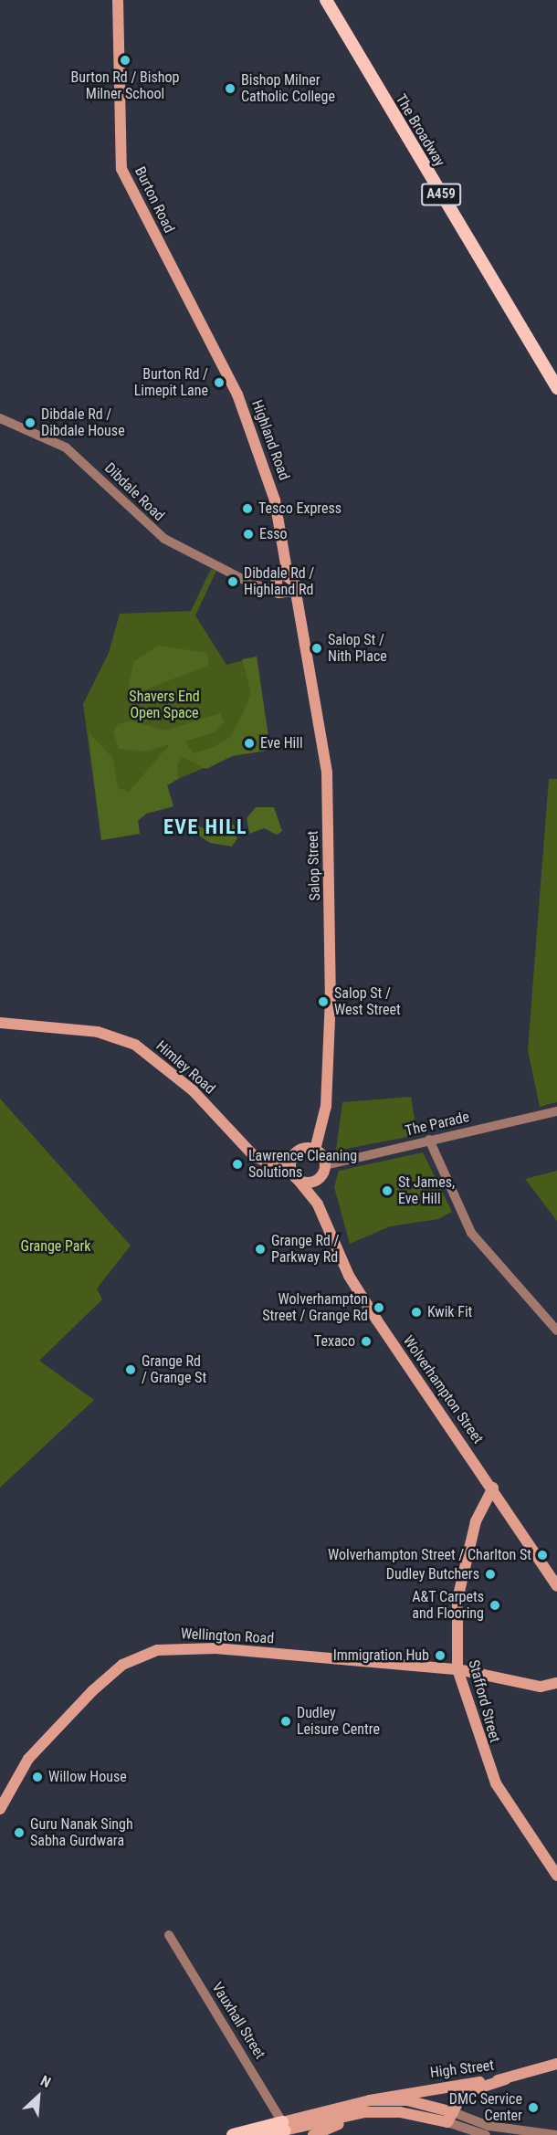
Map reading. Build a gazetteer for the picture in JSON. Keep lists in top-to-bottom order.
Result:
{
  "streets": {
    "main road": [
      "The Broadway",
      "A459",
      "Burton Road",
      "Highland Road",
      "Salop Street",
      "Himley Road",
      "Wolverhampton Street",
      "Wellington Road",
      "Stafford Street",
      "High Street"
    ],
    "street": ["Dibdale Road", "The Parade", "Vauxhall Street"]
  },
  "crossings": [
    ["Burton Road", "Highland Road"],
    ["Highland Road", "Dibdale Road"],
    ["Highland Road", "Salop Street"],
    ["Dibdale Road", "Salop Street"],
    ["Himley Road", "Wolverhampton Street"],
    ["Wolverhampton Street", "Stafford Street"],
    ["Wellington Road", "Stafford Street"]
  ],
  "districts": ["EVE HILL"],
  "parks": ["Shavers End Open Space", "Grange Park"],
  "places": [
    "Burton Rd / Bishop Milner School",
    "Bishop Milner Catholic College",
    "Burton Rd / Limepit Lane",
    "Dibdale Rd / Dibdale House",
    "Tesco Express",
    "Esso",
    "Dibdale Rd / Highland Rd",
    "Salop St / Nith Place",
    "Eve Hill",
    "Salop St / West Street",
    "Lawrence Cleaning Solutions",
    "St James, Eve Hill",
    "Grange Rd / Parkway Rd",
    "Wolverhampton Street / Grange Rd",
    "Kwik Fit",
    "Texaco",
    "Grange Rd / Grange St",
    "Wolverhampton Street / Charlton St",
    "Dudley Butchers",
    "A&T Carpets and Flooring",
    "Immigration Hub",
    "Dudley Leisure Centre",
    "Willow House",
    "Guru Nanak Singh Sabha Gurdwara",
    "DMC Service Center"
  ],
  "north": "top right"
}
